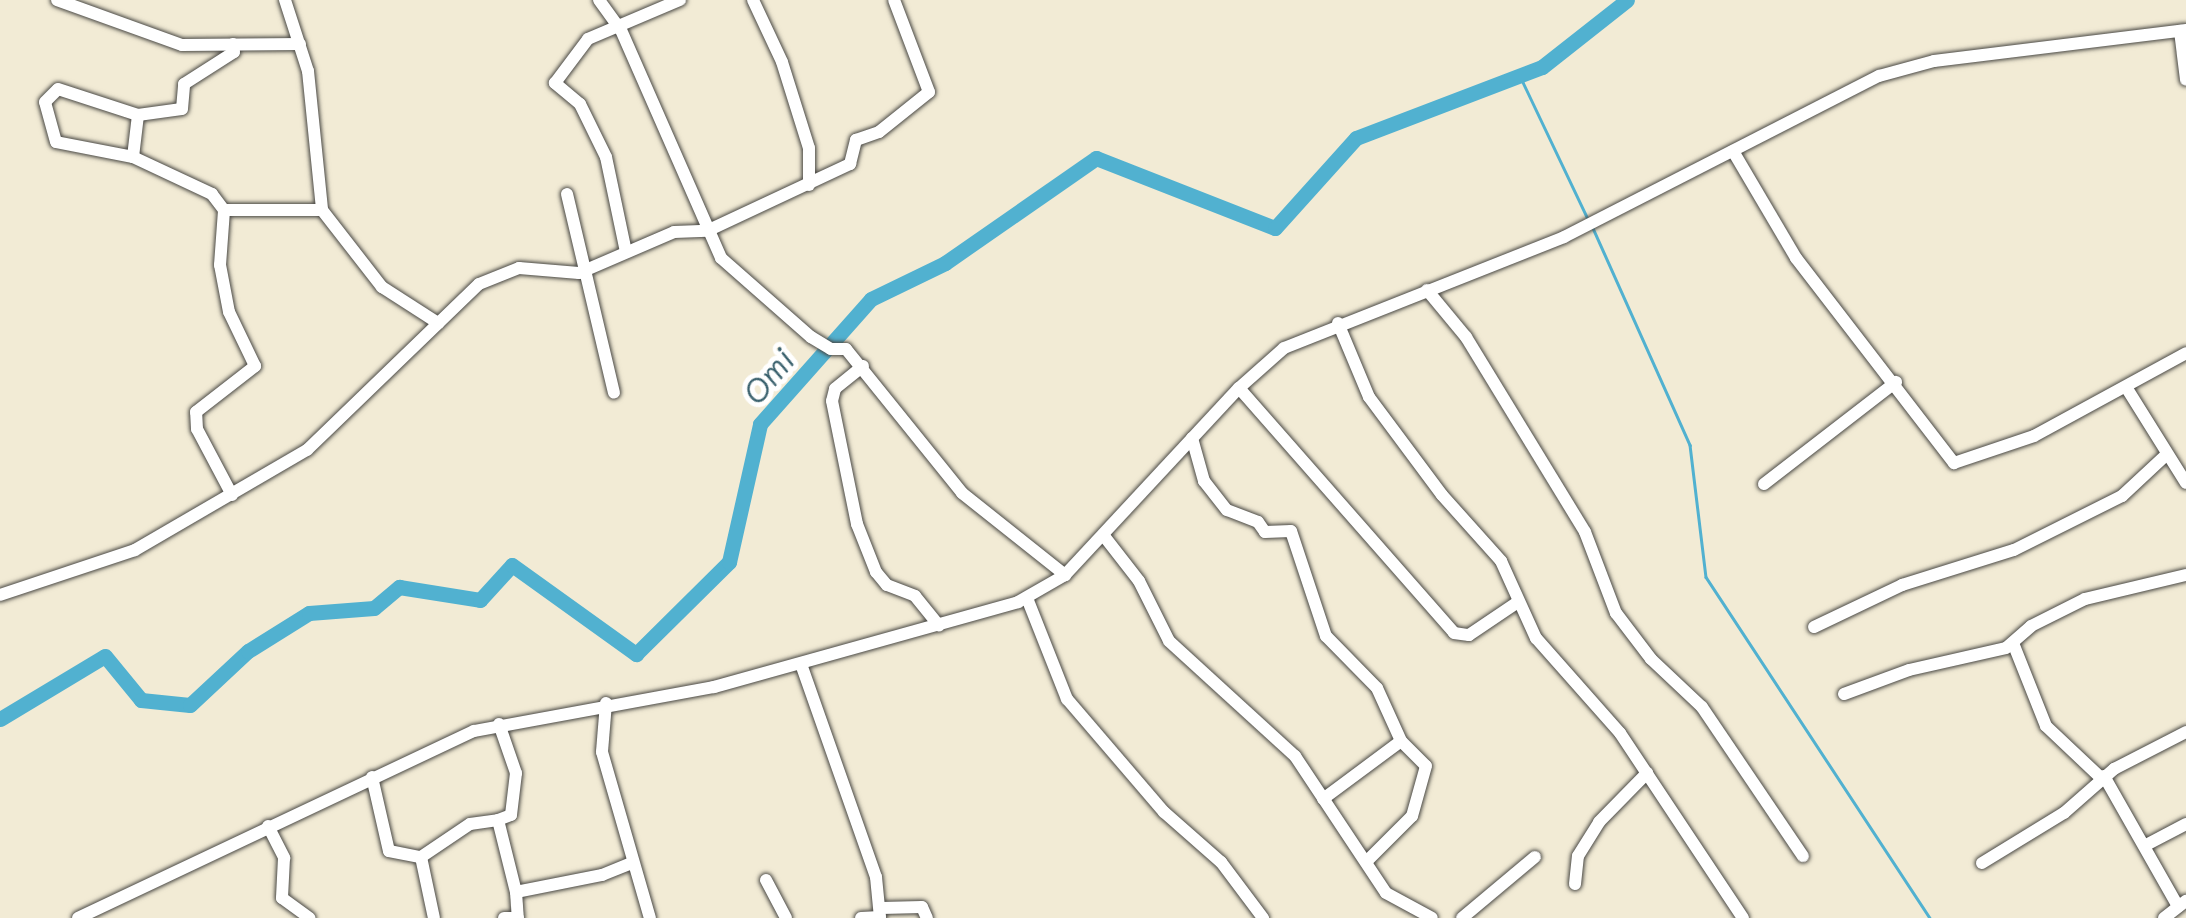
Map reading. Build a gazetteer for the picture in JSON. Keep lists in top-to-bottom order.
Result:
{
  "water": ["Omi"]
}
